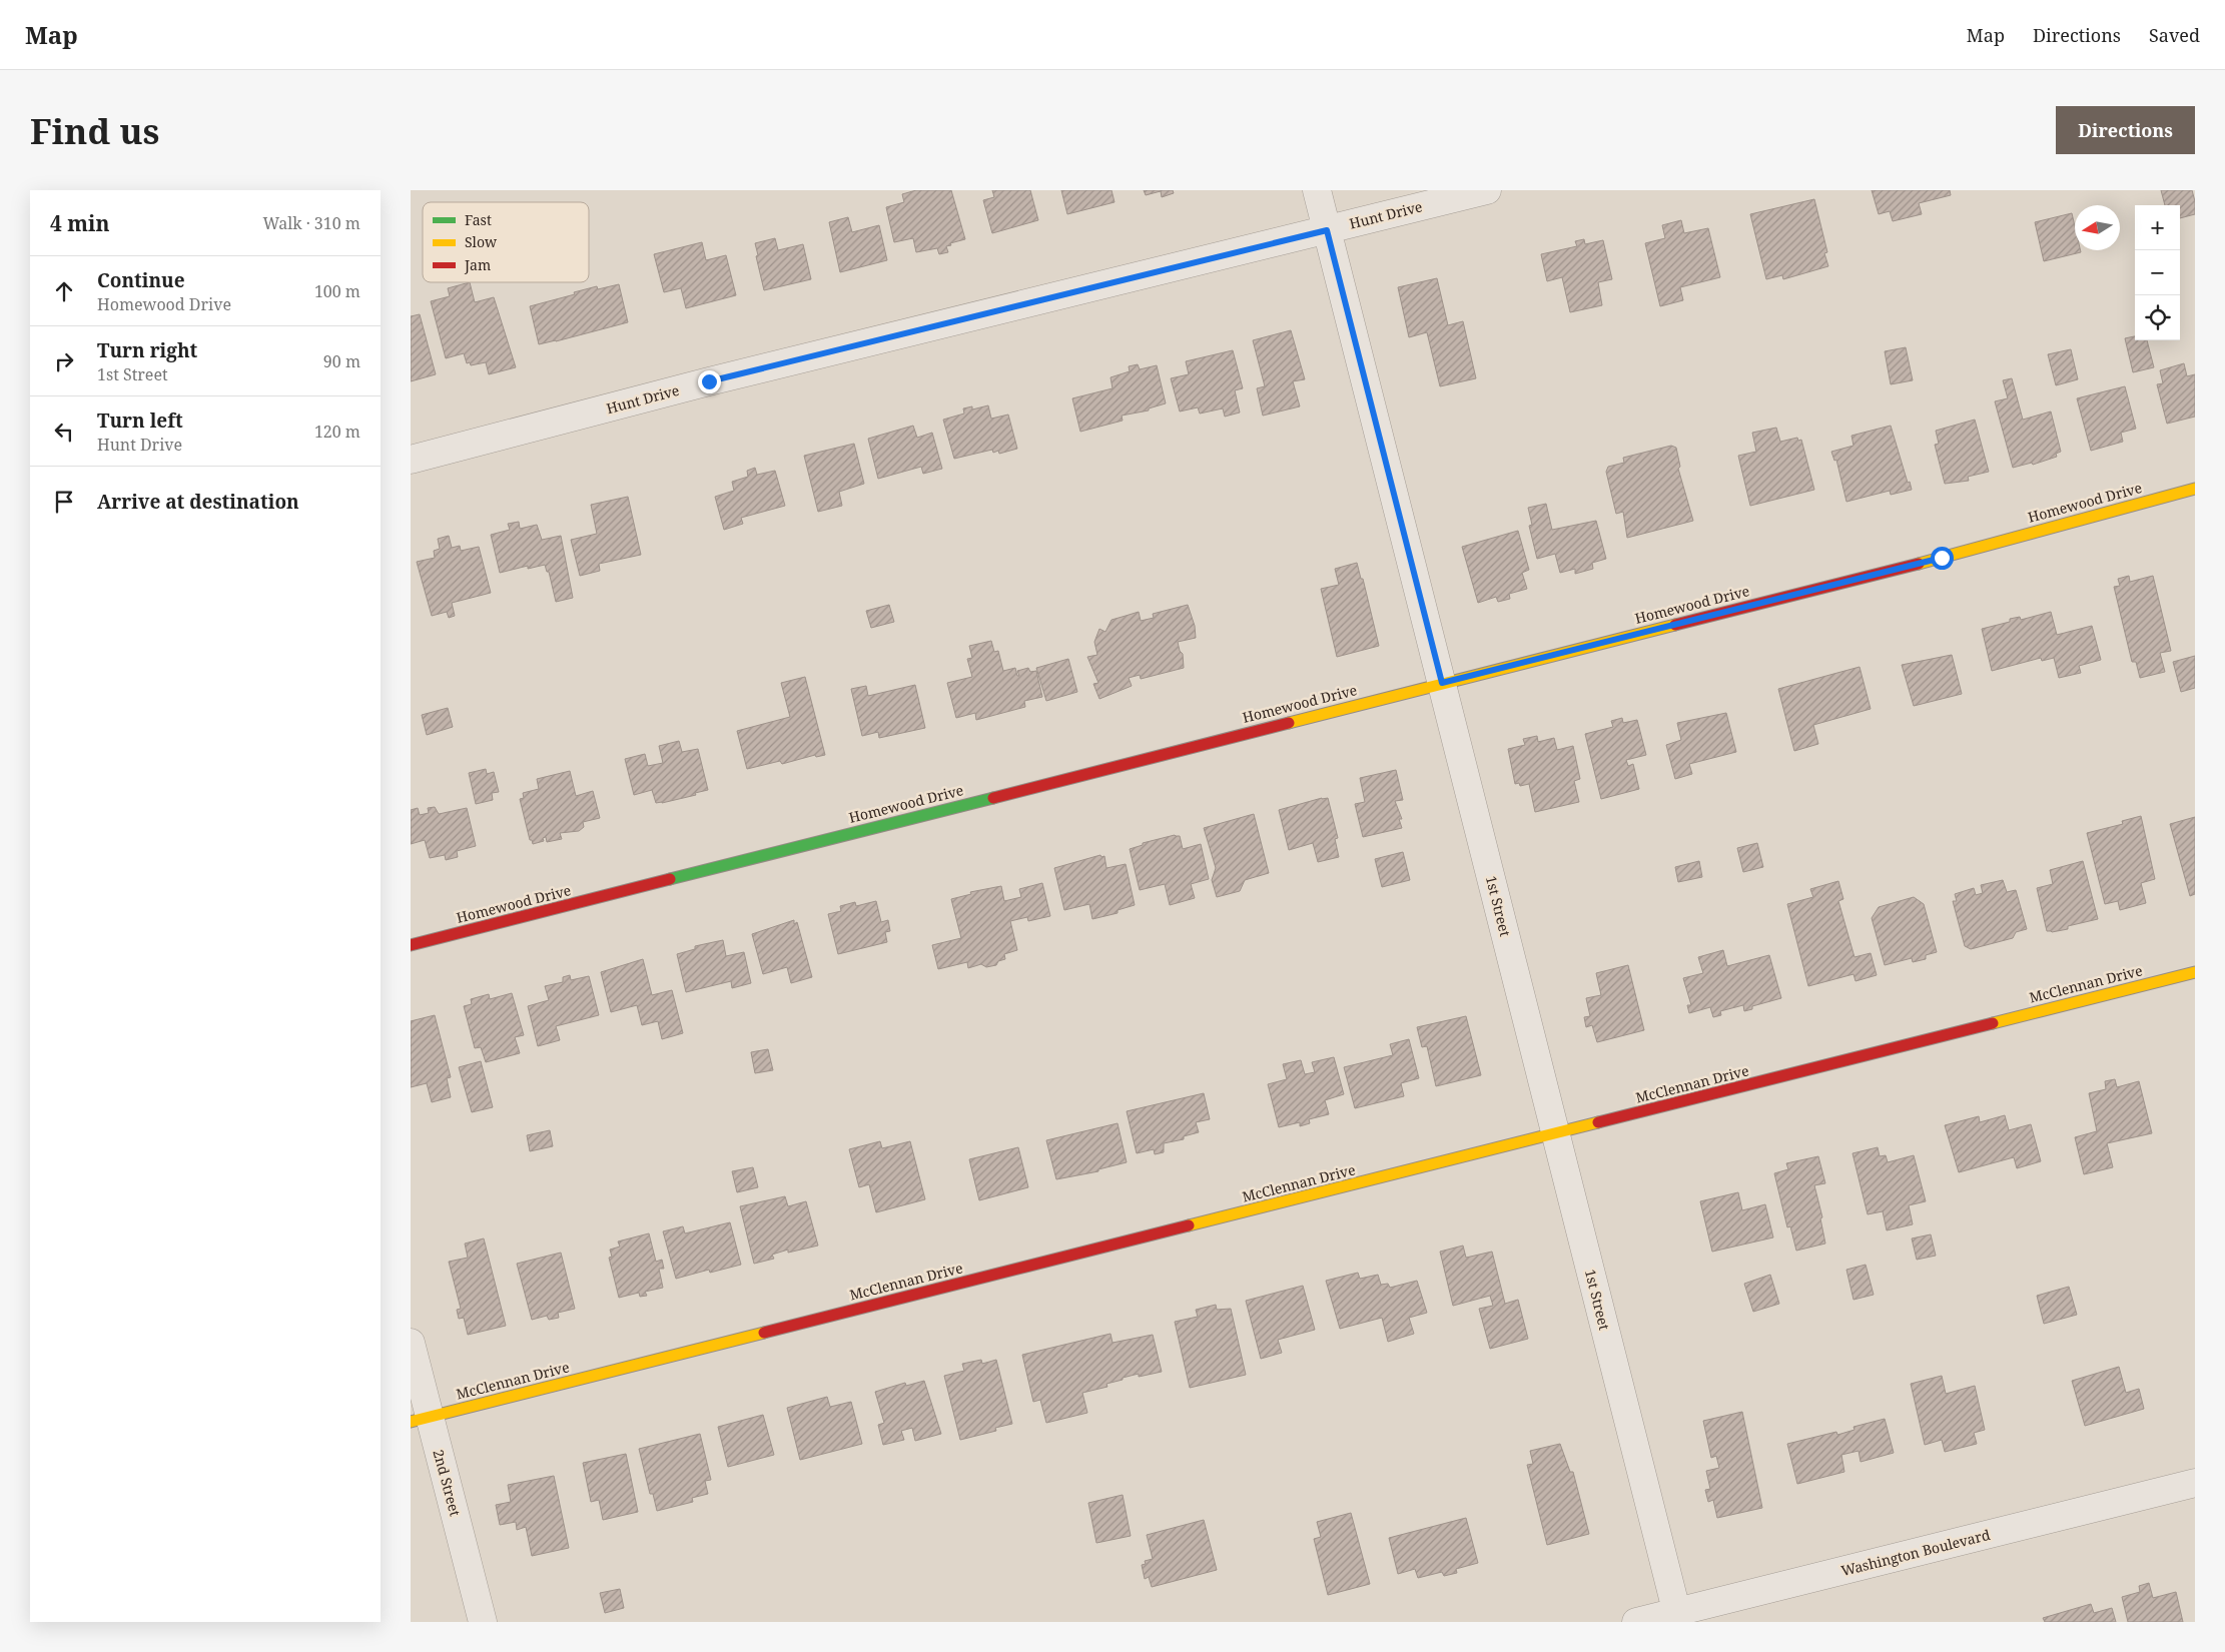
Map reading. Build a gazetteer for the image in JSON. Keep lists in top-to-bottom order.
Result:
{
  "streets": {
    "street": [
      "Hunt Drive",
      "Homewood Drive",
      "1st Street",
      "McClennan Drive",
      "2nd Street",
      "Washington Boulevard"
    ]
  },
  "crossings": [
    ["Hunt Drive", "1st Street"],
    ["Homewood Drive", "1st Street"],
    ["1st Street", "McClennan Drive"],
    ["1st Street", "Washington Boulevard"],
    ["McClennan Drive", "2nd Street"]
  ],
  "legend": ["Fast", "Slow", "Jam"],
  "north": "left",
  "page": {
    "header": "Map",
    "nav": ["Map", "Directions", "Saved"],
    "buttons": "Directions",
    "title": "Find us",
    "heading": ["4 min", "Walk · 310 m"],
    "map_buttons": ["+", "−"],
    "list": [
      ["Continue", "Homewood Drive", "100 m"],
      ["Turn right", "1st Street", "90 m"],
      ["Turn left", "Hunt Drive", "120 m"],
      "Arrive at destination"
    ]
  }
}
